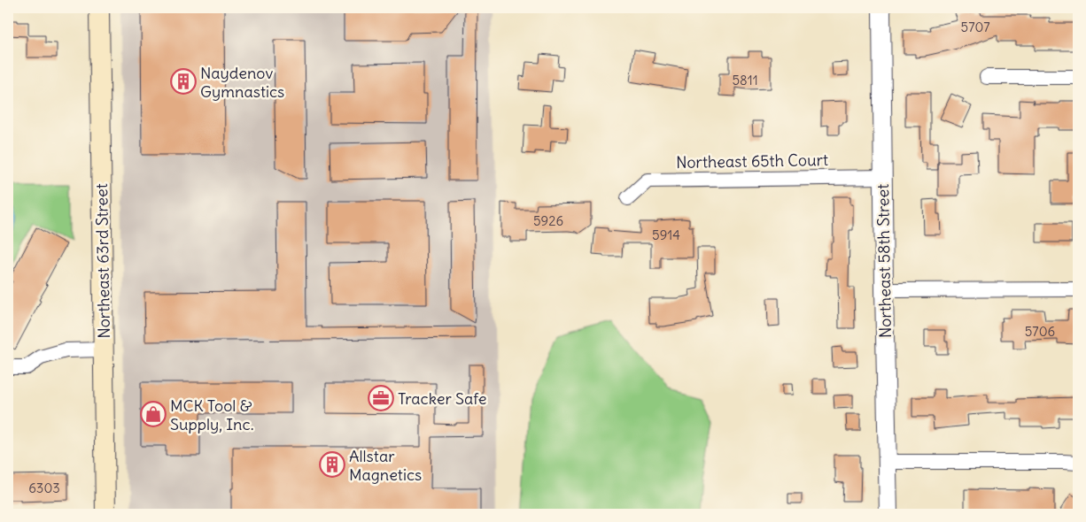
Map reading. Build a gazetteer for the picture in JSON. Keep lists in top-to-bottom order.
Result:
{
  "streets": {
    "main road": ["Northeast 63rd Street"],
    "street": ["Northeast 65th Court", "Northeast 58th Street"]
  },
  "crossings": [
    ["Northeast 65th Court", "Northeast 58th Street"]
  ],
  "places": {
    "building": ["Naydenov Gymnastics", "Allstar Magnetics"],
    "office": ["Tracker Safe"],
    "shop": ["MCK Tool & Supply, Inc."]
  },
  "house_numbers": [
    "5707",
    "5811",
    "5926",
    "5914",
    "5706",
    "6303"
  ]
}
